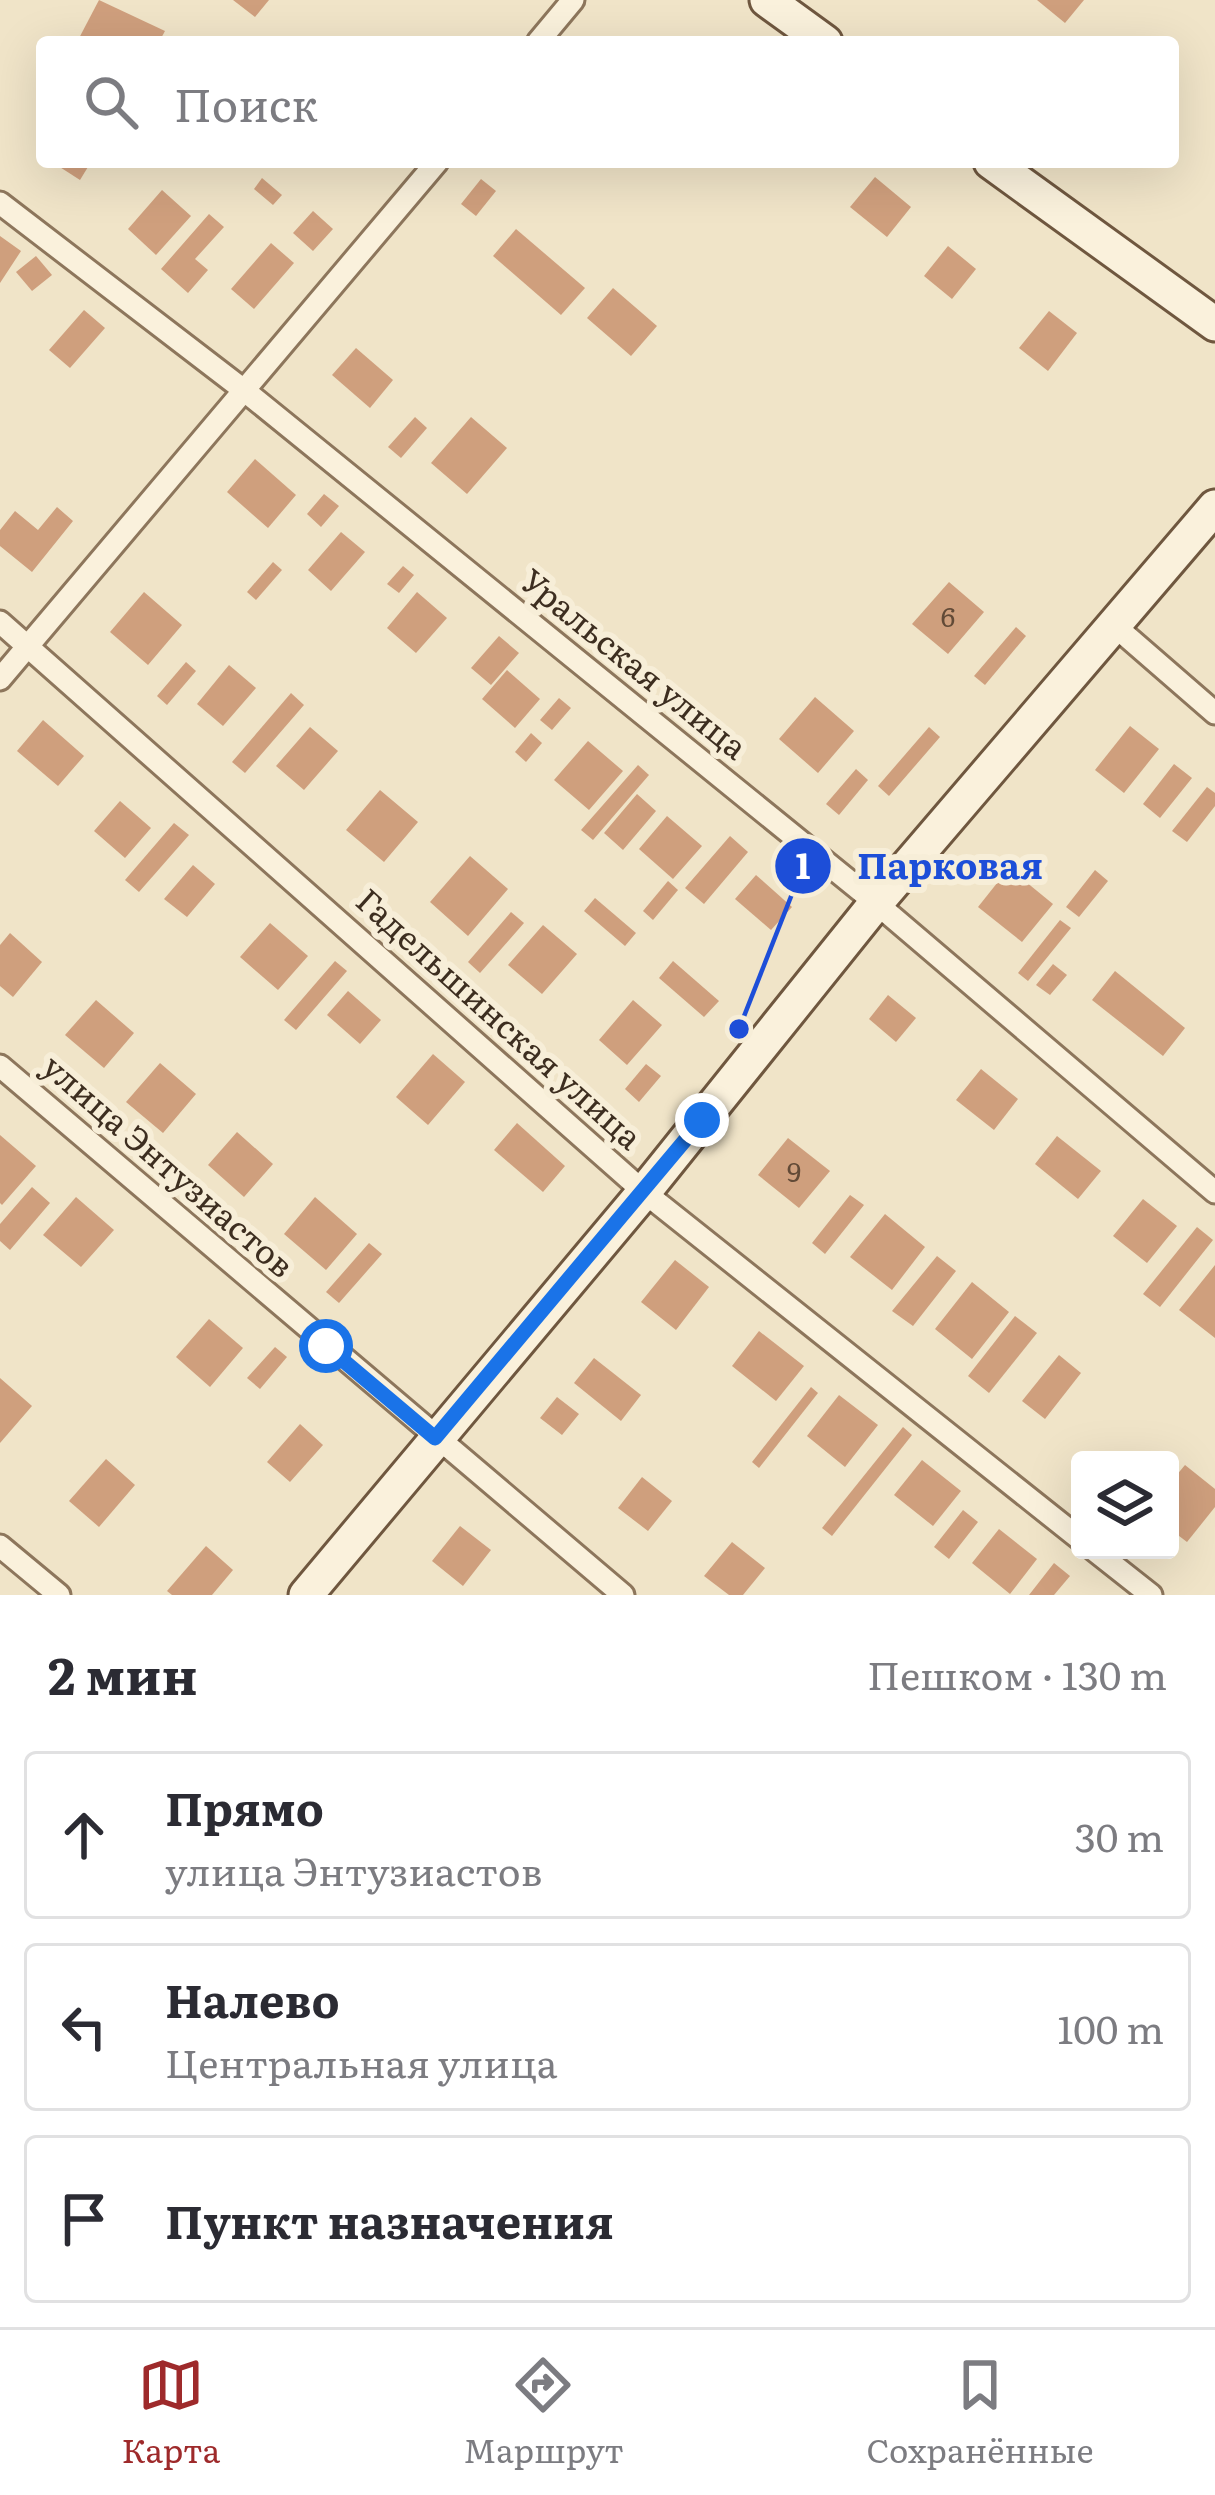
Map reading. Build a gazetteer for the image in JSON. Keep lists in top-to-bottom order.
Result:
{
  "streets": {
    "street": ["Уральская улица", "Гадельшинская улица", "улица Энтузиастов"]
  },
  "places": ["Парковая"],
  "house_numbers": ["6", "9"],
  "page": {
    "search": "Поиск",
    "heading": ["2 мин", "Пешком · 130 m"],
    "list": [
      ["Прямо", "улица Энтузиастов", "30 m"],
      ["Налево", "Центральная улица", "100 m"],
      "Пункт назначения"
    ],
    "nav": ["Карта", "Маршрут", "Сохранённые"]
  }
}
